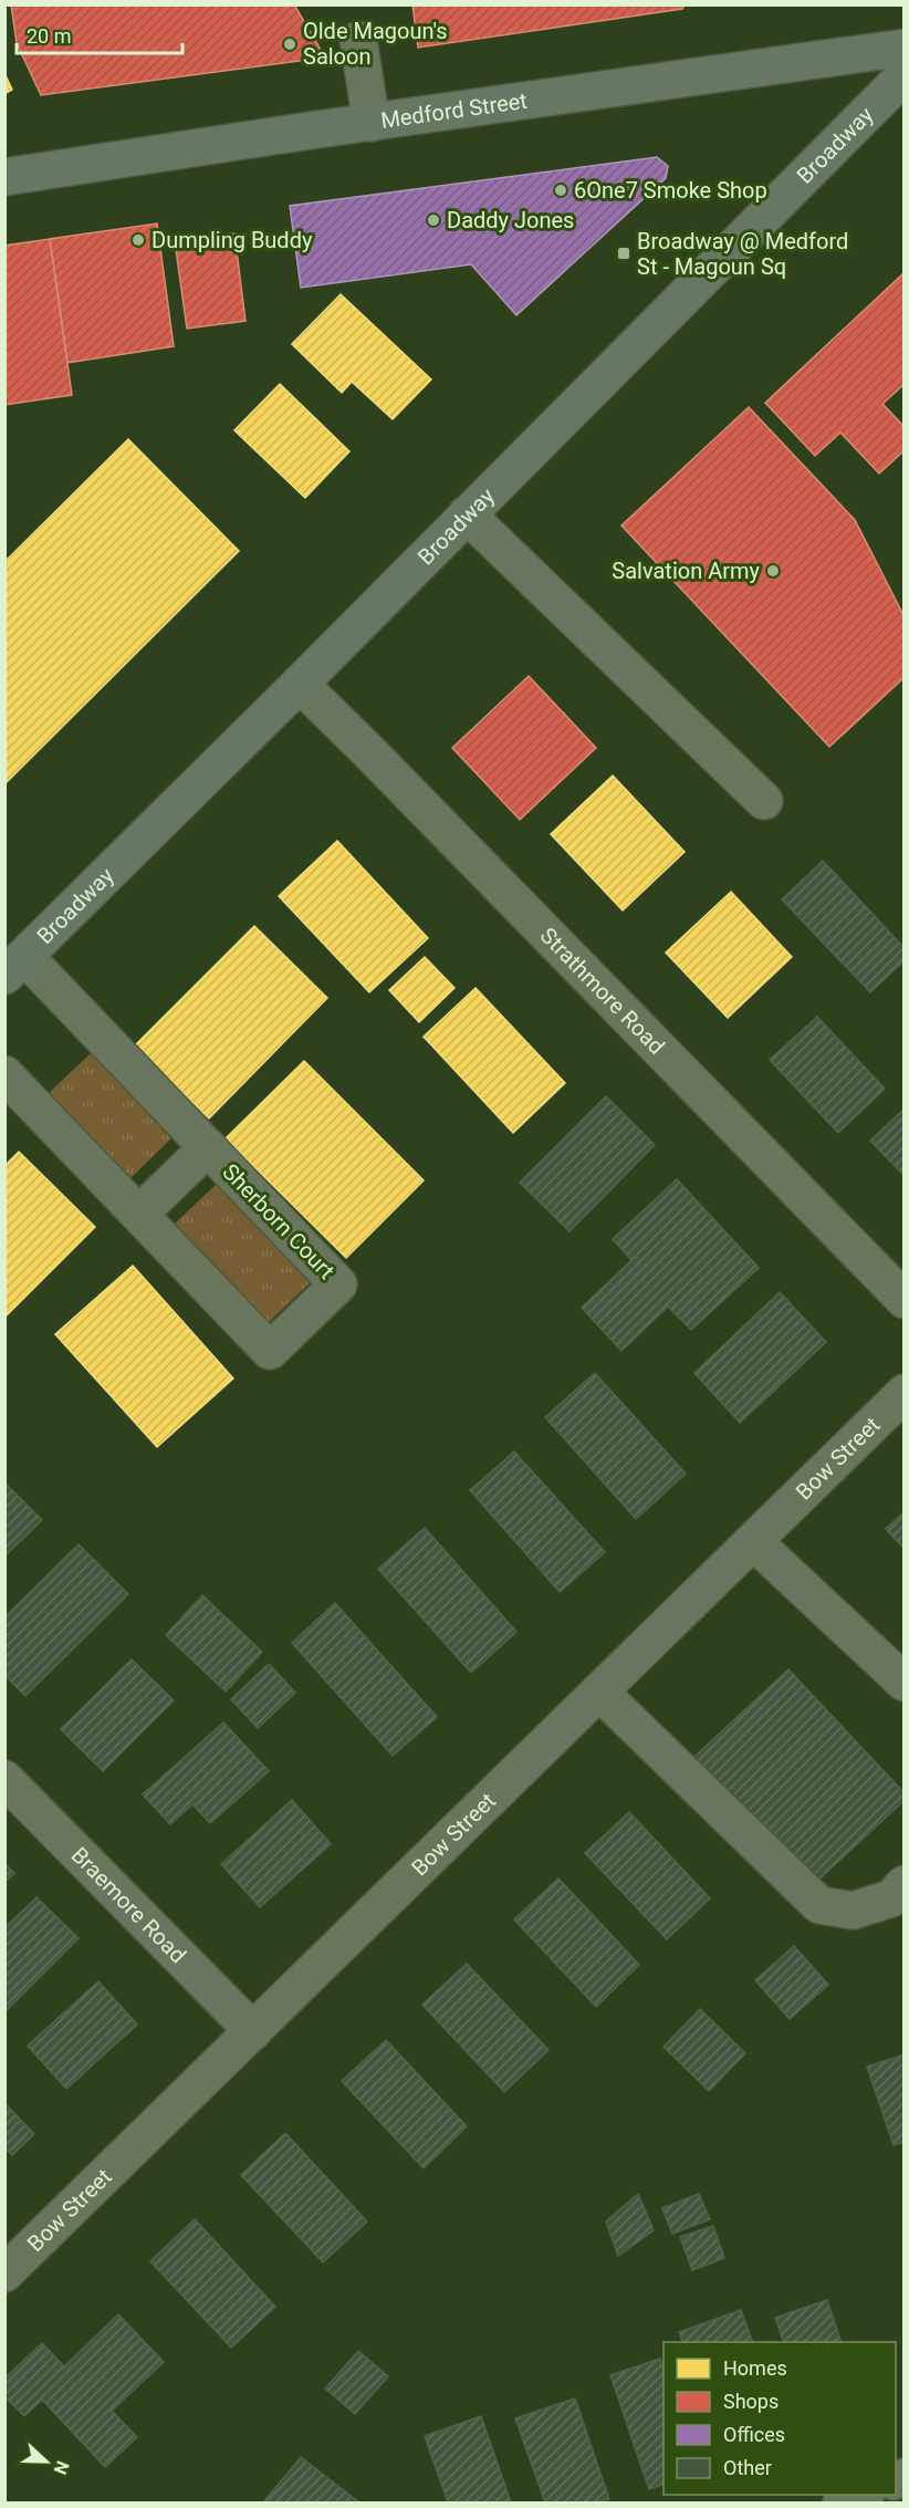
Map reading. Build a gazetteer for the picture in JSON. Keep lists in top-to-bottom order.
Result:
{
  "streets": {
    "main road": ["Medford Street", "Broadway"],
    "street": [
      "Strathmore Road",
      "Sherborn Court",
      "Bow Street",
      "Braemore Road"
    ]
  },
  "crossings": [
    ["Broadway", "Strathmore Road"],
    ["Broadway", "Sherborn Court"],
    ["Bow Street", "Braemore Road"]
  ],
  "places": {
    "other": [
      "Olde Magoun's Saloon",
      "6One7 Smoke Shop",
      "Daddy Jones",
      "Dumpling Buddy",
      "Salvation Army"
    ],
    "transit": ["Broadway @ Medford St - Magoun Sq"]
  },
  "legend": [
    "Homes",
    "Shops",
    "Offices",
    "Other"
  ],
  "scale_bar": "20 m",
  "north": "right"
}
